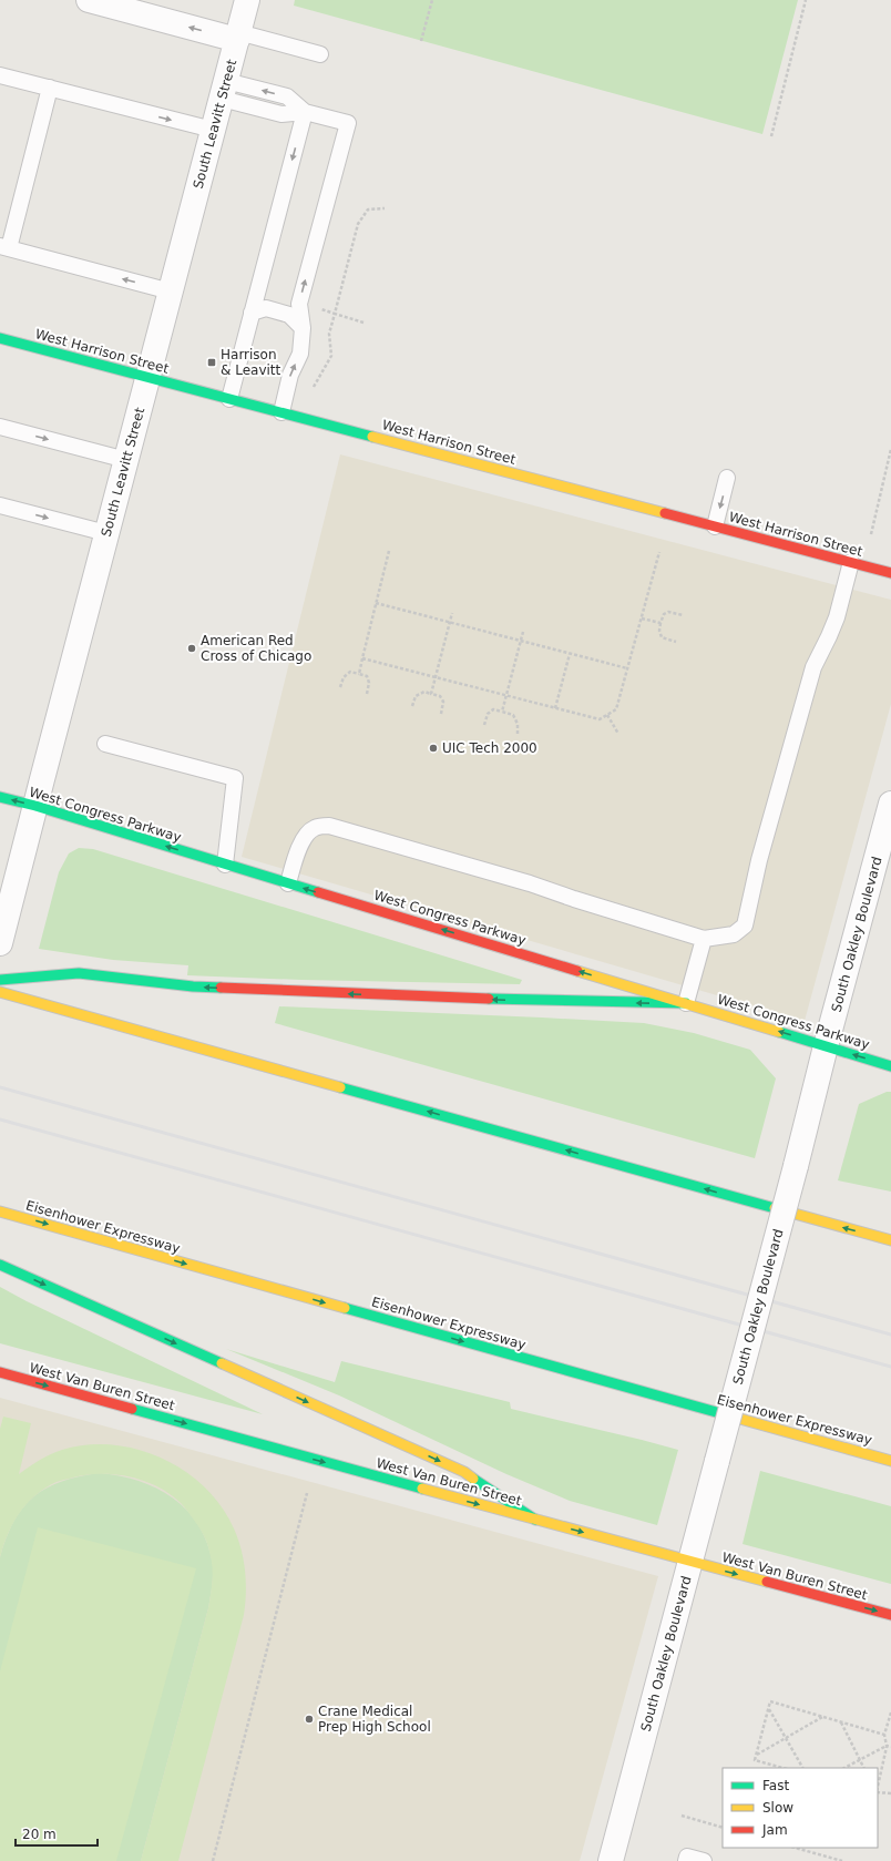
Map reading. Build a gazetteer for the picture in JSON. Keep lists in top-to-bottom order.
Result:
{
  "streets": {
    "main road": [
      "West Harrison Street",
      "West Congress Parkway",
      "Eisenhower Expressway",
      "West Van Buren Street"
    ],
    "street": ["South Leavitt Street", "South Oakley Boulevard"]
  },
  "crossings": [
    ["South Leavitt Street", "West Harrison Street"],
    ["South Leavitt Street", "West Congress Parkway"],
    ["West Congress Parkway", "South Oakley Boulevard"],
    ["South Oakley Boulevard", "West Van Buren Street"]
  ],
  "one_way": ["Eisenhower Expressway"],
  "places": {
    "transit": ["Harrison & Leavitt"],
    "other": ["American Red Cross of Chicago", "UIC Tech 2000", "Crane Medical Prep High School"]
  },
  "legend": ["Fast", "Slow", "Jam"],
  "scale_bar": "20 m"
}
